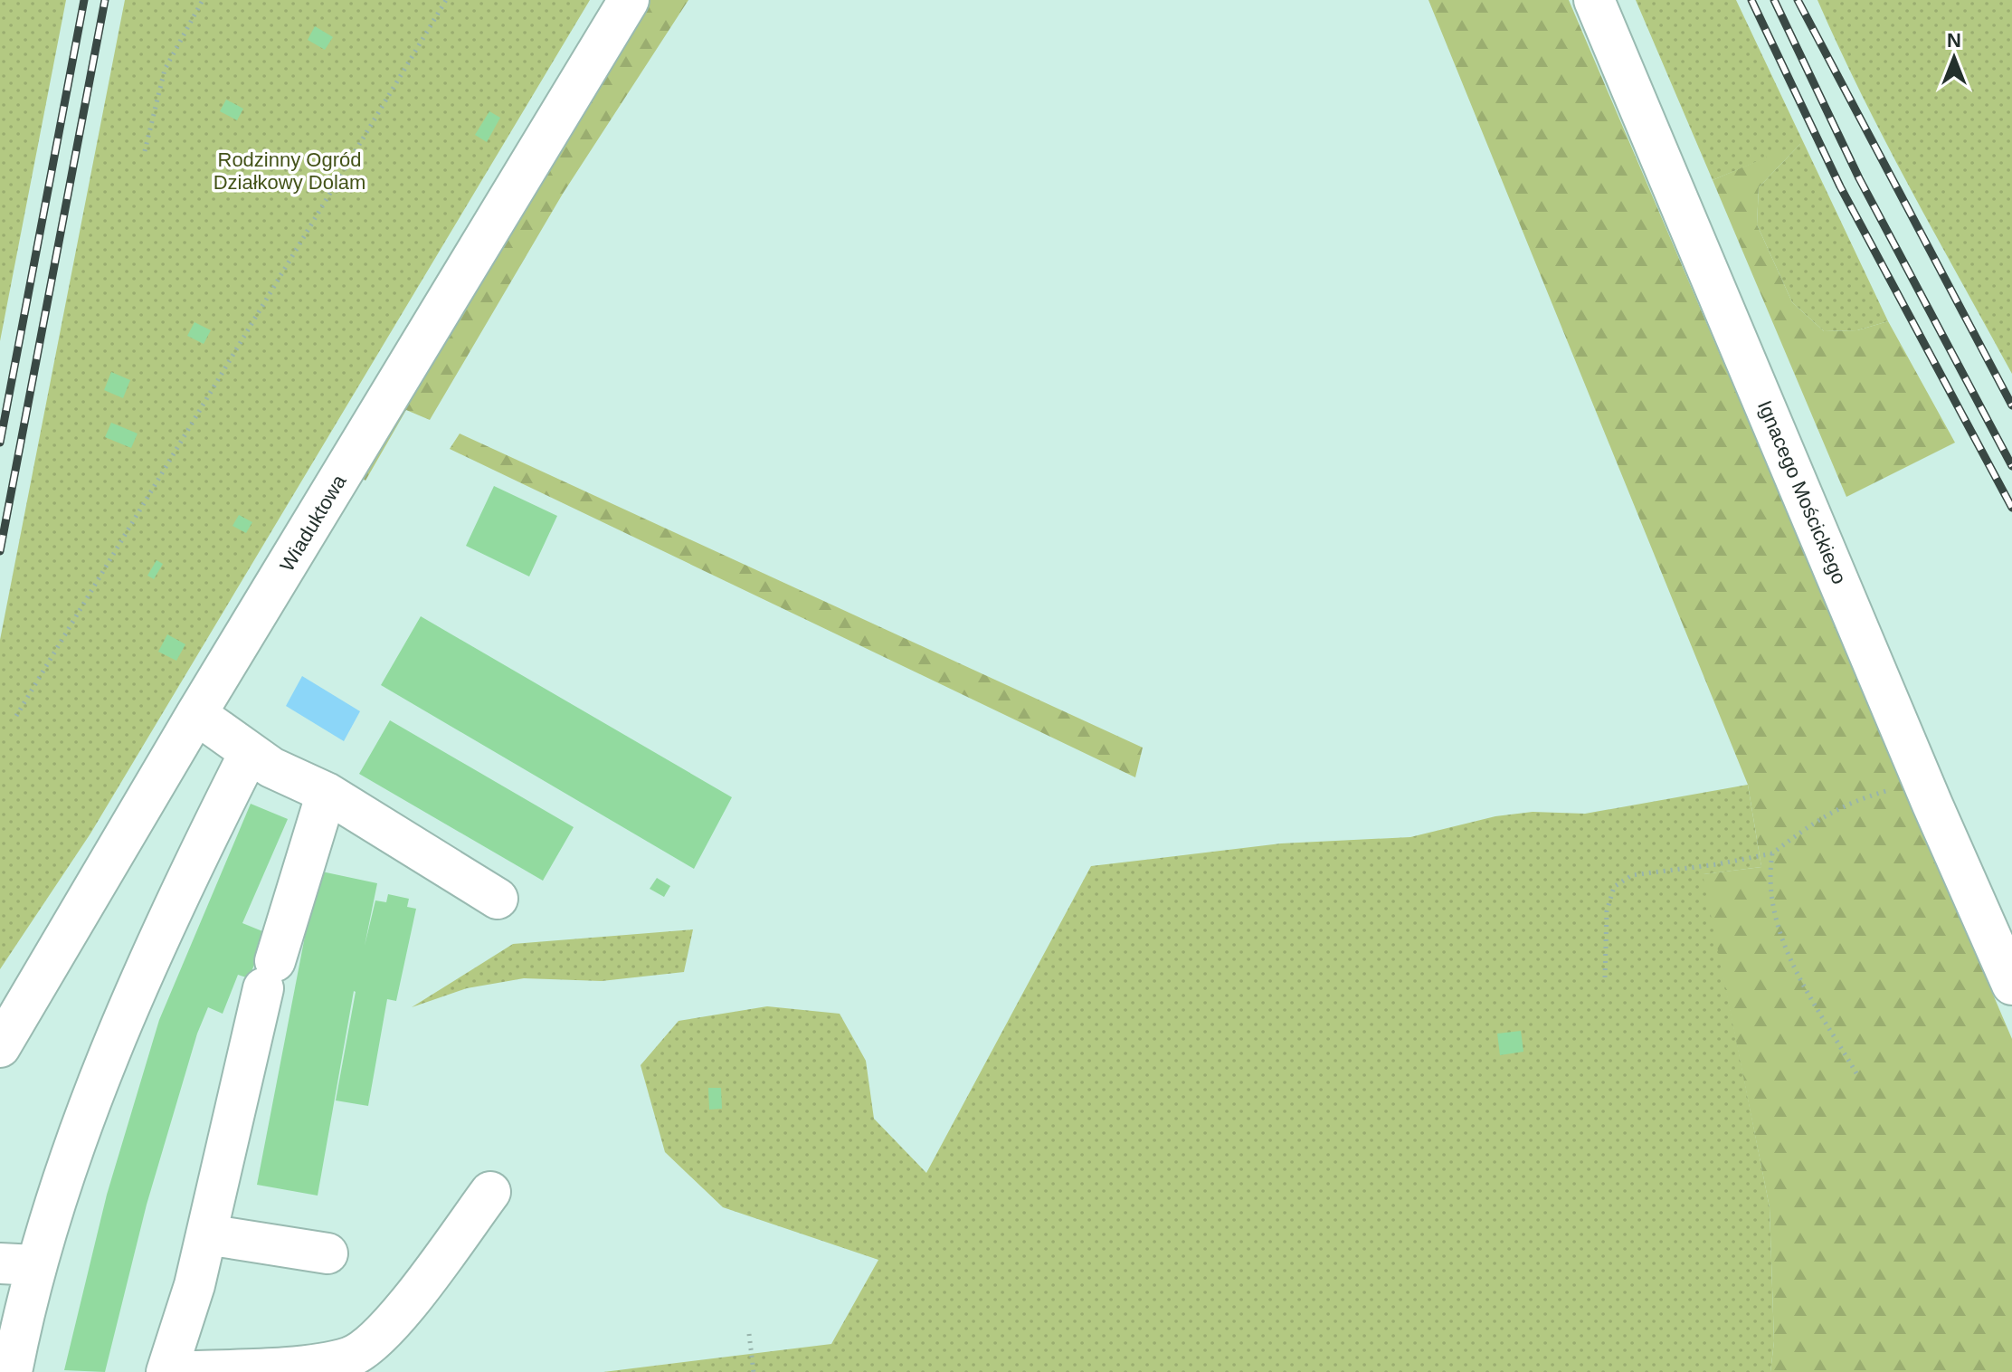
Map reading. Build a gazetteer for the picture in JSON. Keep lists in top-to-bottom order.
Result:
{
  "streets": {
    "street": ["Ignacego Mościckiego", "Wiaduktowa"]
  },
  "parks": ["Rodzinny Ogród Działkowy Dolam"],
  "north": "top"
}
